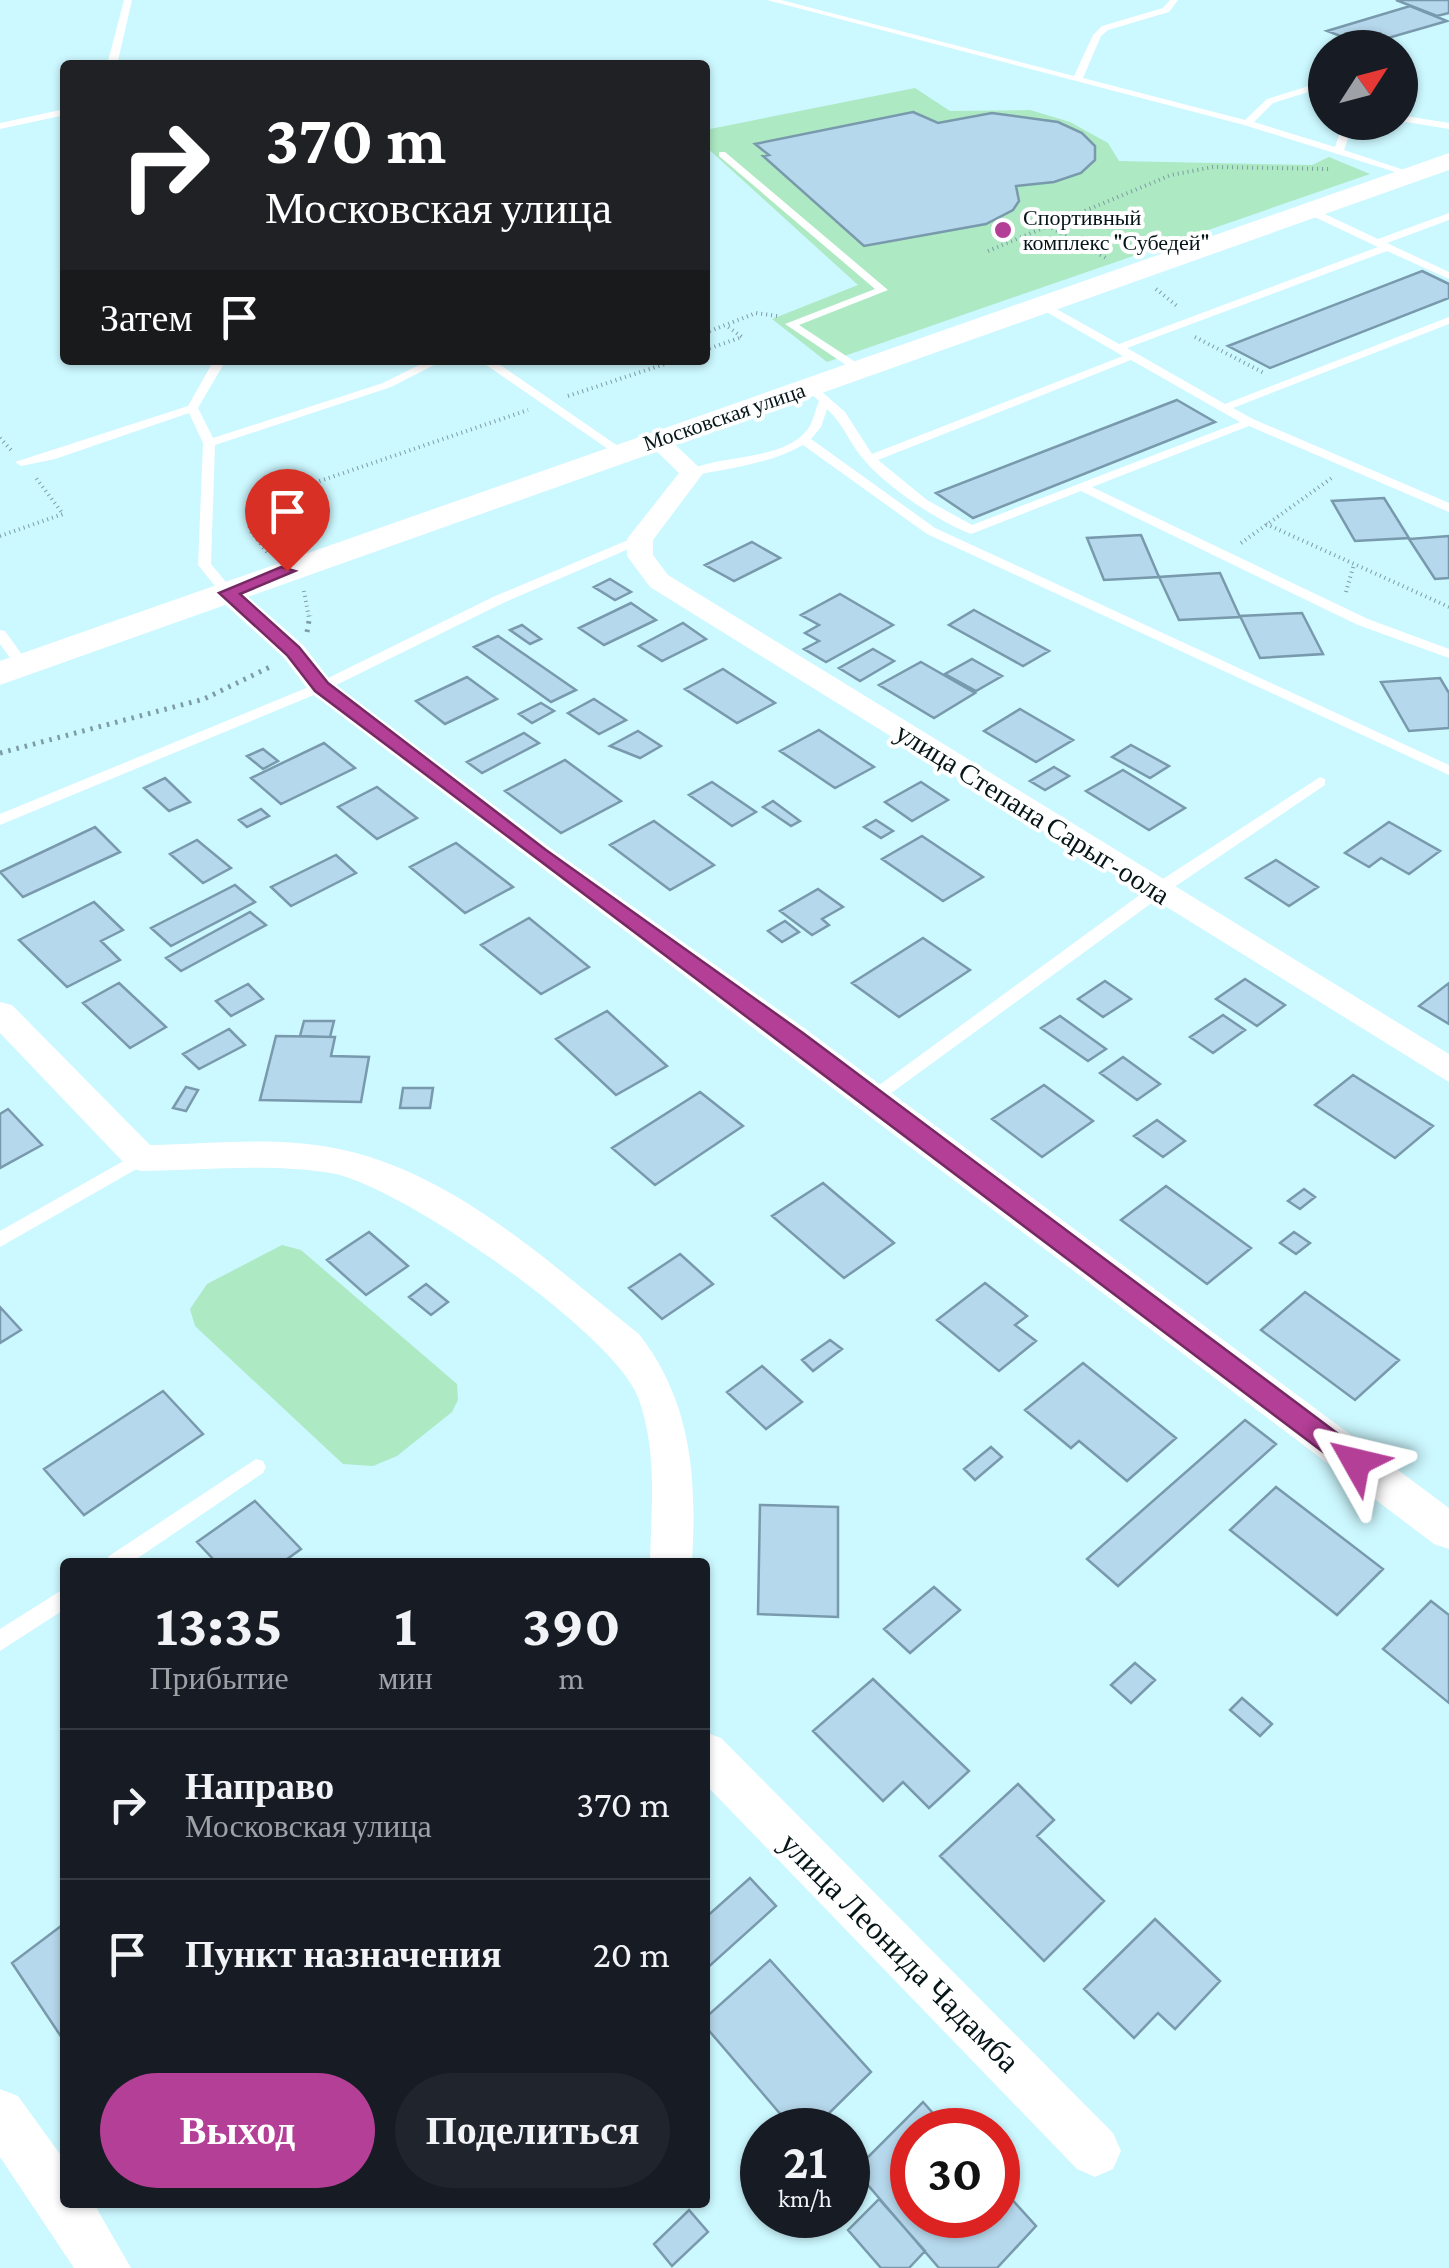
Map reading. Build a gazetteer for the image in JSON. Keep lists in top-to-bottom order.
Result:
{
  "streets": {
    "main road": ["Московская улица"],
    "street": ["улица Степана Сарыг-оола", "улица Леонида Чадамба"]
  },
  "places": ["Спортивный комплекс \"Субедей\""],
  "north": "top right",
  "page": {
    "turn": ["370 m", "Московская улица"],
    "then": "Затем",
    "eta": [
      "13:35",
      "Прибытие",
      "1",
      "мин",
      "390",
      "m"
    ],
    "list": [
      {
        "name": "Направо",
        "note": "Московская улица",
        "value": "370 m"
      },
      {
        "name": "Пункт назначения",
        "value": "20 m"
      }
    ],
    "buttons": ["Выход", "Поделиться"],
    "speed": "21 km/h",
    "limit": "30"
  }
}
